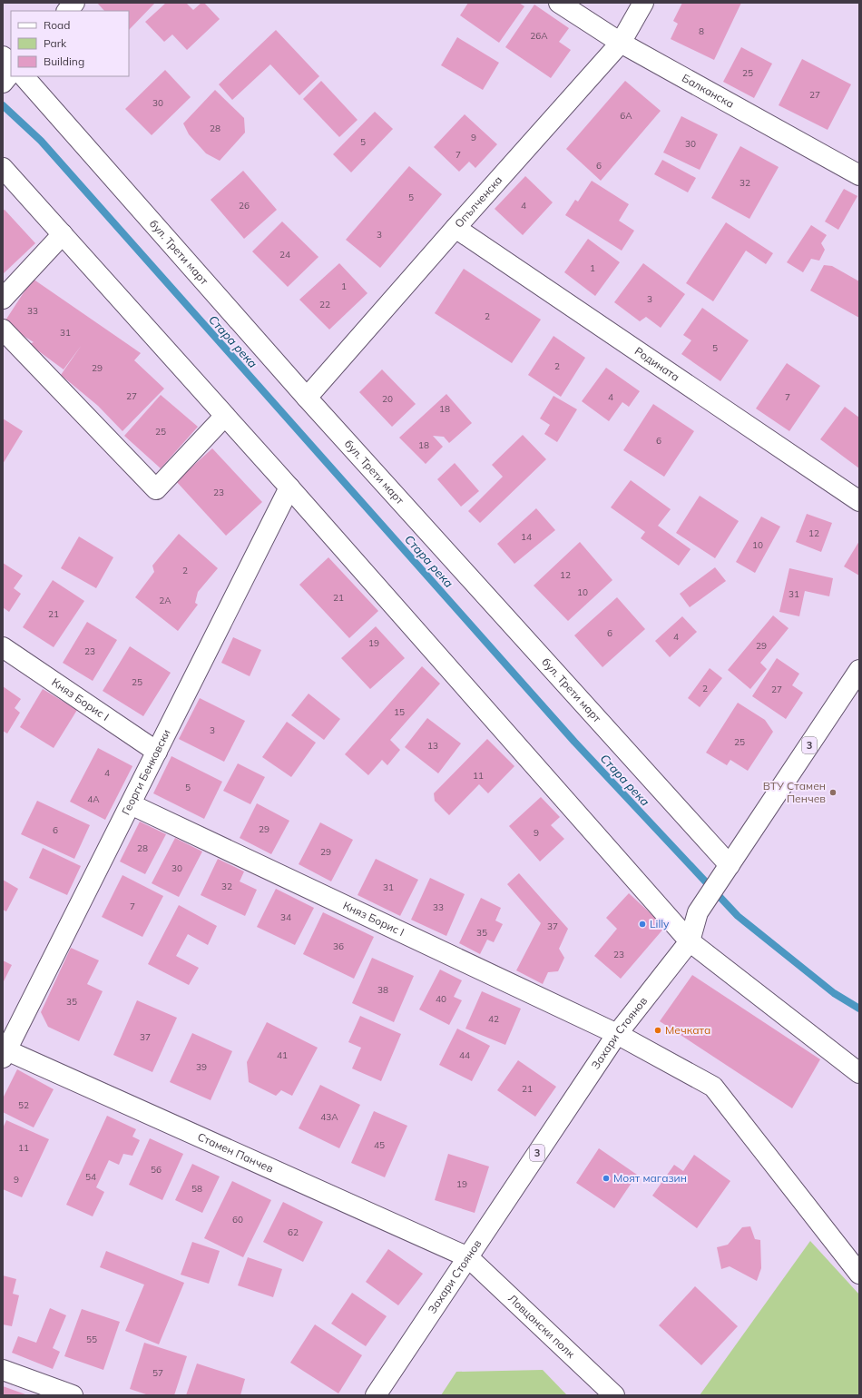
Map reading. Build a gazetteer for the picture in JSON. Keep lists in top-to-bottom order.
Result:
{
  "streets": {
    "street": [
      "Балканска",
      "Опълченска",
      "бул. Трети март",
      "Родината",
      "Княз Борис I",
      "3",
      "Георги Бенковски",
      "Захари Стоянов",
      "Стамен Панчев",
      "Ловцански полк"
    ]
  },
  "crossings": [
    ["Балканска", "Опълченска"],
    ["Опълченска", "бул. Трети март"],
    ["Опълченска", "Родината"],
    ["бул. Трети март", "Захари Стоянов"],
    ["Княз Борис I", "Георги Бенковски"],
    ["Княз Борис I", "Захари Стоянов"],
    ["Георги Бенковски", "Стамен Панчев"],
    ["Захари Стоянов", "Стамен Панчев"],
    ["Захари Стоянов", "Ловцански полк"],
    ["Стамен Панчев", "Ловцански полк"]
  ],
  "water": ["Стара река"],
  "places": [
    "ВТУ Стамен Пенчев",
    "Lilly",
    "Мечката",
    "Моят магазин"
  ],
  "house_numbers": [
    "8",
    "26А",
    "25",
    "27",
    "30",
    "6А",
    "28",
    "9",
    "5",
    "30",
    "7",
    "6",
    "32",
    "5",
    "26",
    "4",
    "3",
    "24",
    "1",
    "1",
    "3",
    "22",
    "33",
    "2",
    "31",
    "5",
    "2",
    "29",
    "27",
    "4",
    "7",
    "20",
    "18",
    "25",
    "6",
    "18",
    "23",
    "12",
    "14",
    "10",
    "2",
    "12",
    "10",
    "31",
    "21",
    "2А",
    "21",
    "6",
    "4",
    "19",
    "29",
    "23",
    "25",
    "2",
    "27",
    "15",
    "3",
    "25",
    "13",
    "4",
    "11",
    "5",
    "4А",
    "29",
    "6",
    "9",
    "28",
    "29",
    "30",
    "32",
    "31",
    "7",
    "33",
    "34",
    "37",
    "35",
    "36",
    "23",
    "38",
    "40",
    "35",
    "42",
    "37",
    "41",
    "44",
    "39",
    "21",
    "52",
    "43А",
    "45",
    "11",
    "56",
    "54",
    "9",
    "19",
    "58",
    "60",
    "62",
    "55",
    "57"
  ],
  "legend": ["Road", "Park", "Building"]
}
